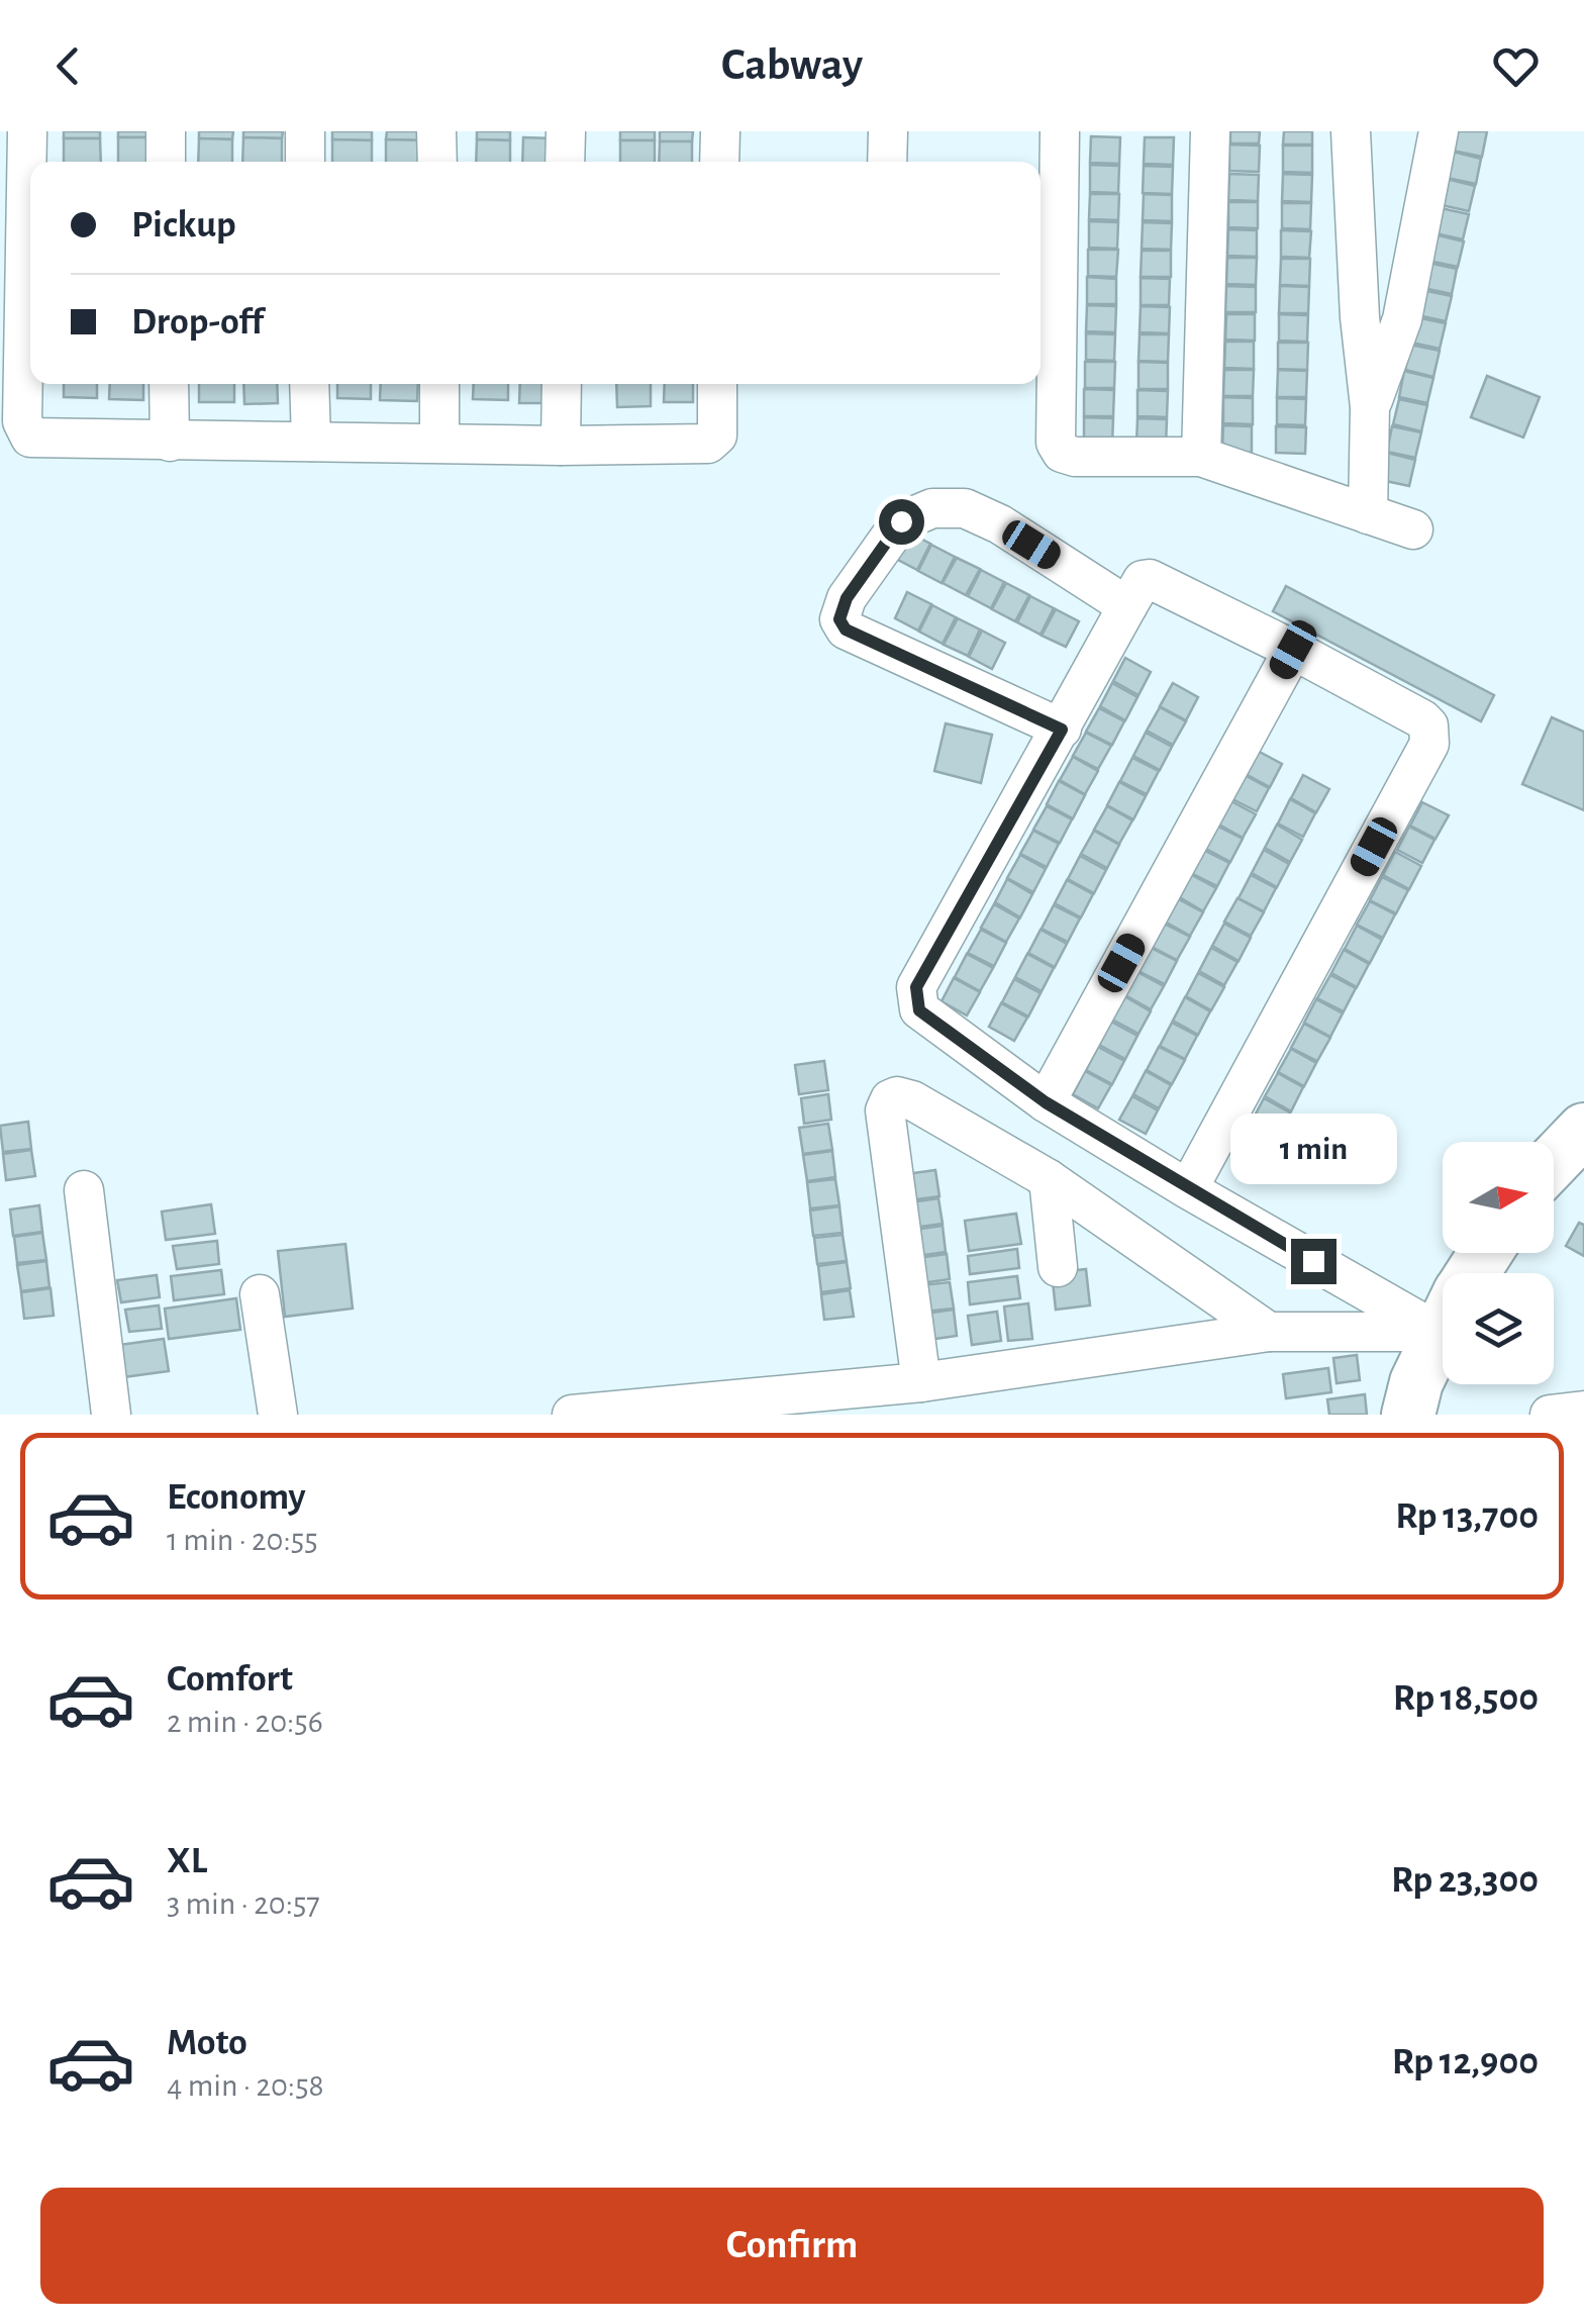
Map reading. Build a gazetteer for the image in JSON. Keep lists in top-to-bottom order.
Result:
{
  "north": "right",
  "page": {
    "header": "Cabway",
    "banner": ["Pickup", "Drop-off"],
    "bubble": "1 min",
    "list": [
      {
        "name": "Economy",
        "note": "1 min · 20:55",
        "value": "Rp 13,700"
      },
      {
        "name": "Comfort",
        "note": "2 min · 20:56",
        "value": "Rp 18,500"
      },
      {
        "name": "XL",
        "note": "3 min · 20:57",
        "value": "Rp 23,300"
      },
      {
        "name": "Moto",
        "note": "4 min · 20:58",
        "value": "Rp 12,900"
      }
    ],
    "buttons": "Confirm"
  }
}
